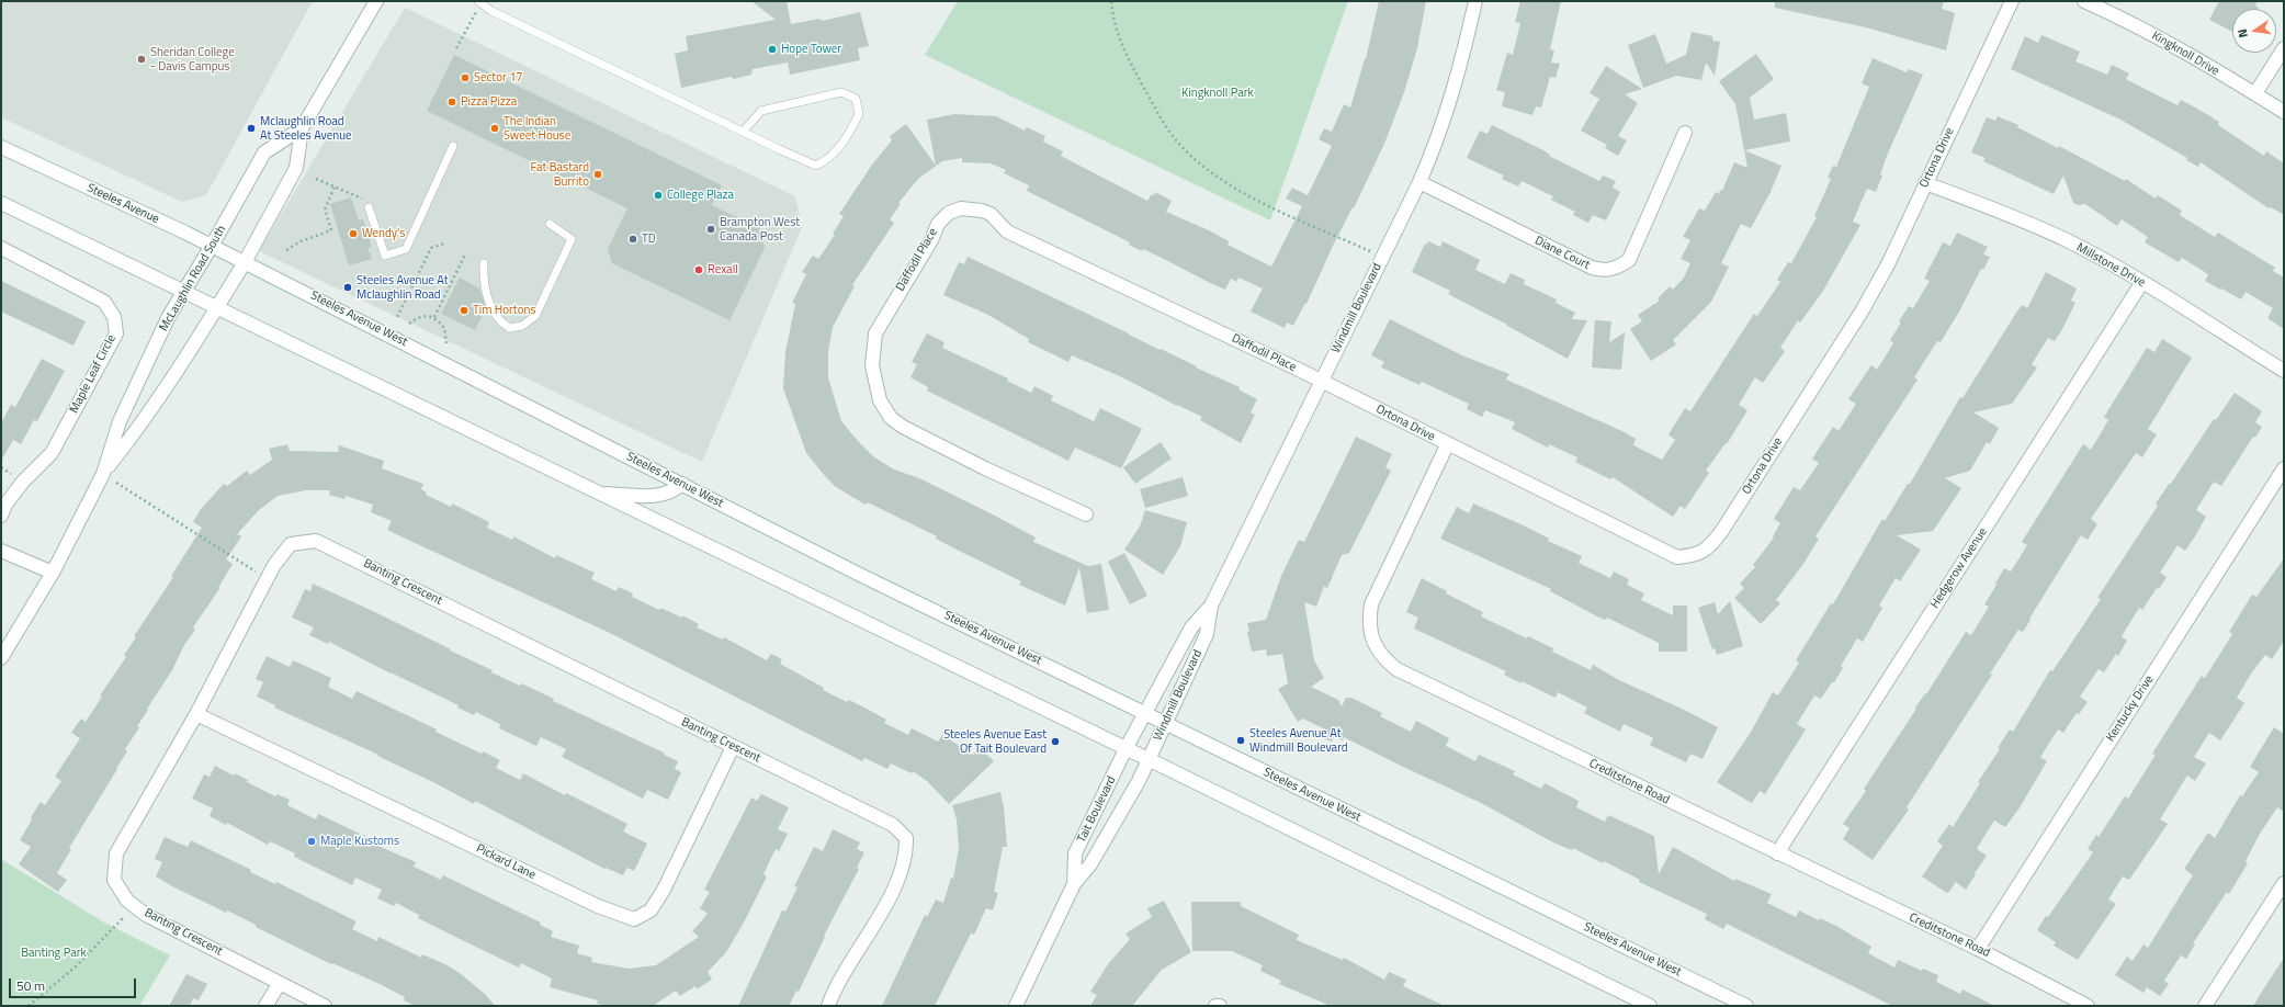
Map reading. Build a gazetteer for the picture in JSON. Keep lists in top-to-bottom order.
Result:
{
  "streets": {
    "street": [
      "Kingknoll Drive",
      "Ortona Drive",
      "Steeles Avenue",
      "Diane Court",
      "Daffodil Place",
      "Millstone Drive",
      "McLaughlin Road South",
      "Windmill Boulevard",
      "Steeles Avenue West",
      "Maple Leaf Circle",
      "Hedgerow Avenue",
      "Banting Crescent",
      "Kentucky Drive",
      "Creditstone Road",
      "Tait Boulevard",
      "Pickard Lane"
    ]
  },
  "crossings": [
    ["Ortona Drive", "Daffodil Place"],
    ["Ortona Drive", "Millstone Drive"],
    ["Ortona Drive", "Windmill Boulevard"],
    ["Ortona Drive", "Creditstone Road"],
    ["Steeles Avenue", "McLaughlin Road South"],
    ["Steeles Avenue", "Steeles Avenue West"],
    ["Diane Court", "Windmill Boulevard"],
    ["Daffodil Place", "Windmill Boulevard"],
    ["Millstone Drive", "Hedgerow Avenue"],
    ["McLaughlin Road South", "Steeles Avenue West"],
    ["Windmill Boulevard", "Steeles Avenue West"],
    ["Windmill Boulevard", "Tait Boulevard"],
    ["Hedgerow Avenue", "Creditstone Road"],
    ["Banting Crescent", "Pickard Lane"],
    ["Kentucky Drive", "Creditstone Road"]
  ],
  "parks": ["Kingknoll Park", "Banting Park"],
  "places": [
    "Hope Tower",
    "Sheridan College - Davis Campus",
    "Sector 17",
    "Pizza Pizza",
    "Mclaughlin Road At Steeles Avenue",
    "The Indian Sweet House",
    "Fat Bastard Burrito",
    "College Plaza",
    "Brampton West Canada Post",
    "Wendy's",
    "TD",
    "Rexall",
    "Steeles Avenue At Mclaughlin Road",
    "Tim Hortons",
    "Steeles Avenue At Windmill Boulevard",
    "Steeles Avenue East Of Tait Boulevard",
    "Maple Kustoms"
  ],
  "scale_bar": "50 m",
  "north": "left"
}
